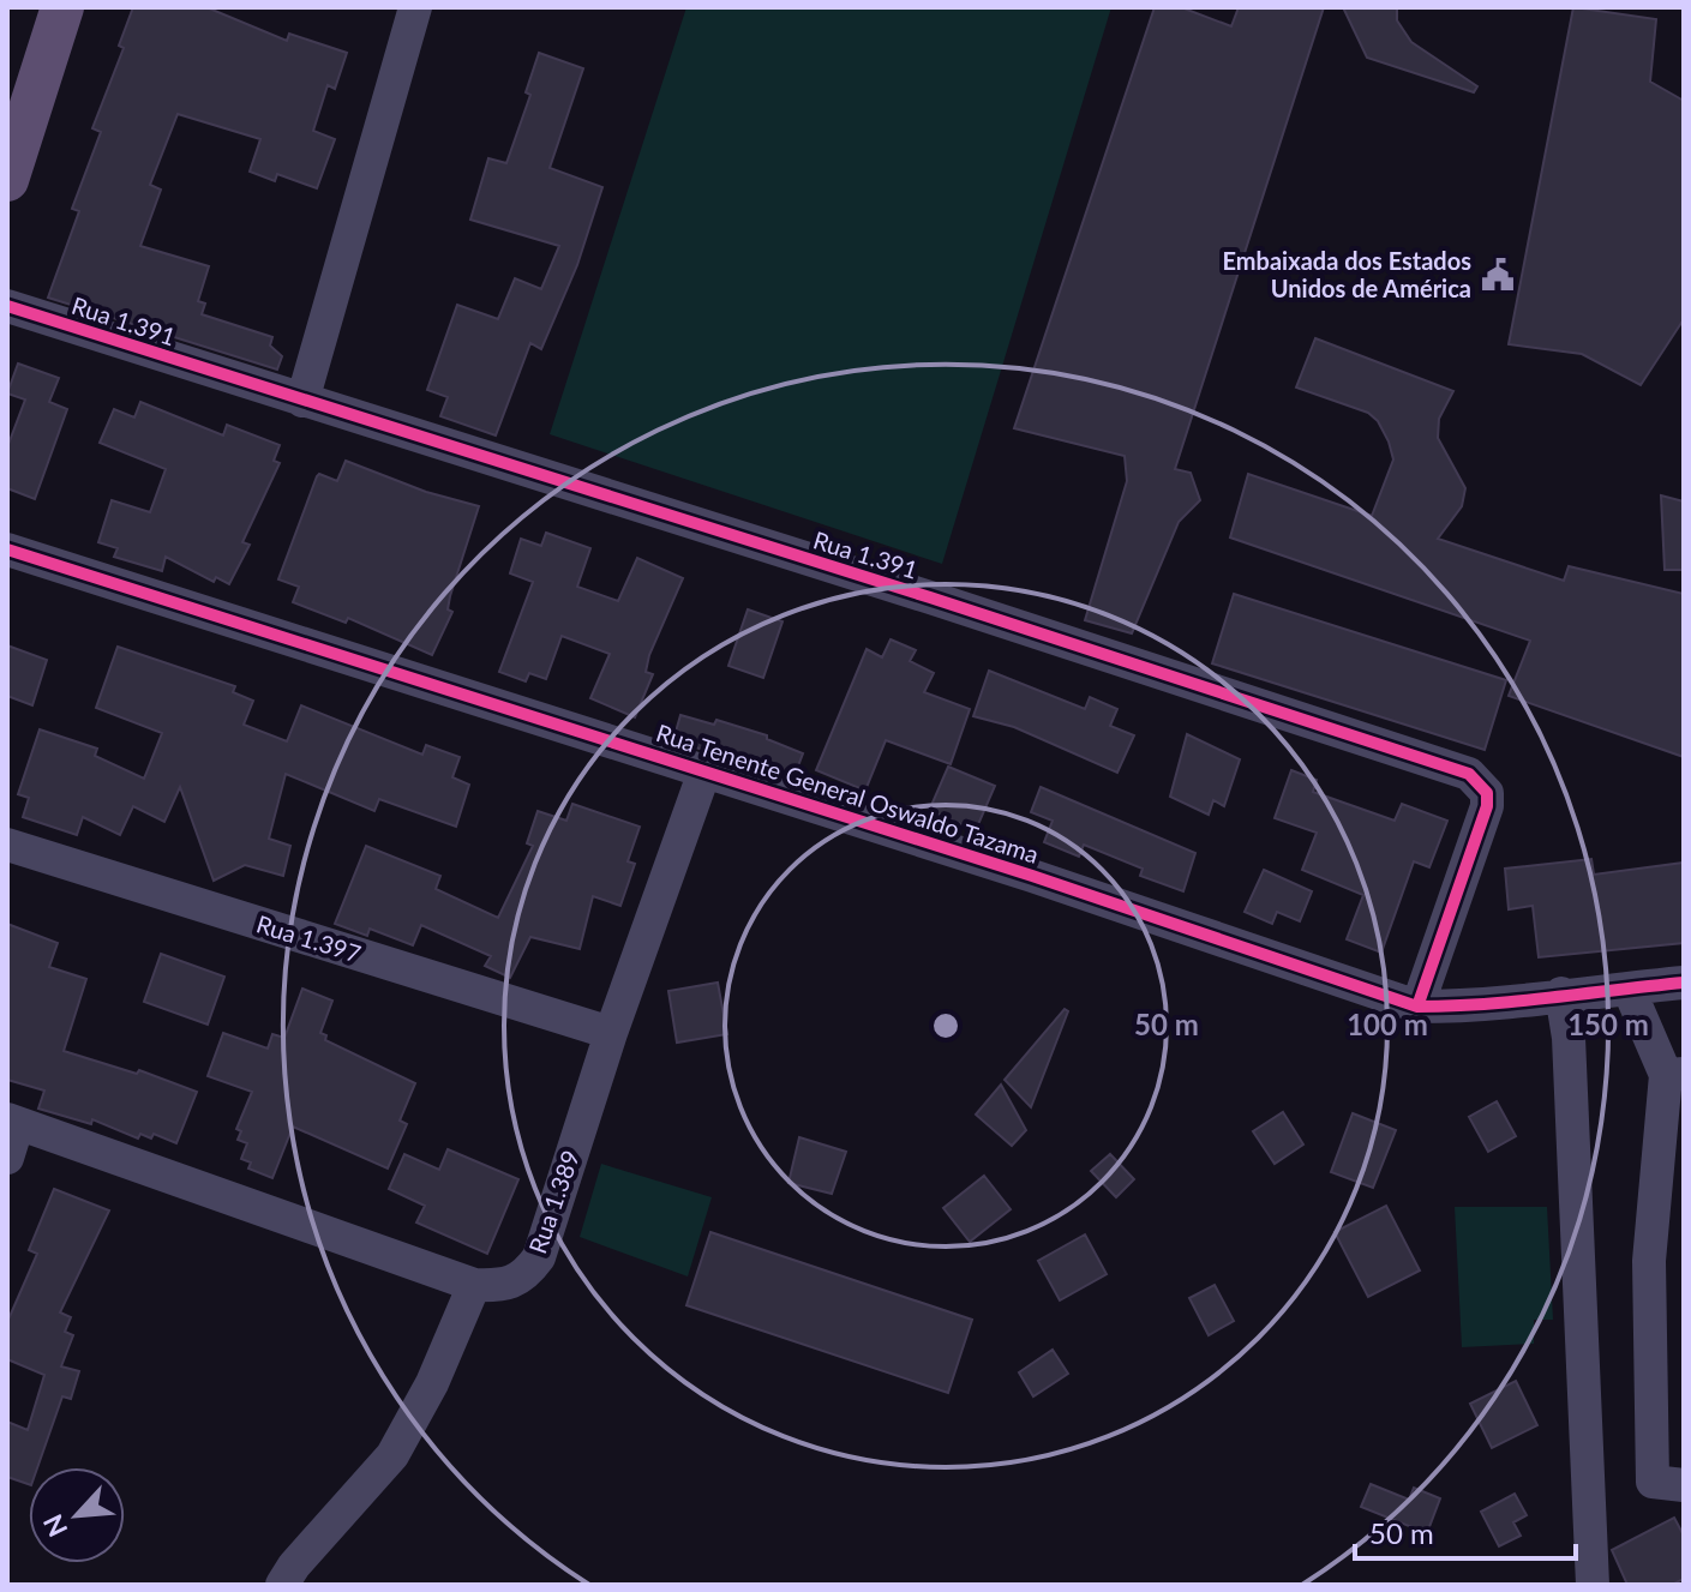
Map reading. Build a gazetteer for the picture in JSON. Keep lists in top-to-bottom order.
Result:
{
  "streets": {
    "street": [
      "Rua 1.391",
      "Rua Tenente General Oswaldo Tazama",
      "Rua 1.397",
      "Rua 1.389"
    ]
  },
  "crossings": [
    ["Rua 1.391", "Rua Tenente General Oswaldo Tazama"],
    ["Rua Tenente General Oswaldo Tazama", "Rua 1.389"],
    ["Rua 1.397", "Rua 1.389"]
  ],
  "places": {
    "public building": ["Embaixada dos Estados Unidos de América"]
  },
  "scale_bar": "50 m",
  "north": "bottom left",
  "rings": ["50 m", "100 m", "150 m"]
}
